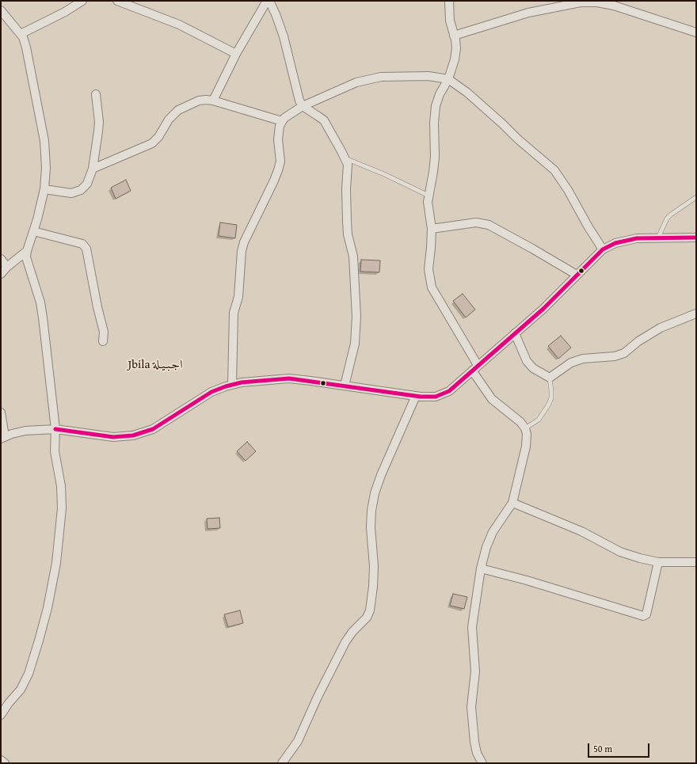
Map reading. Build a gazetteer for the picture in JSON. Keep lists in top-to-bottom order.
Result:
{
  "districts": ["Jbila اجـبـيـلة"],
  "scale_bar": "50 m"
}
